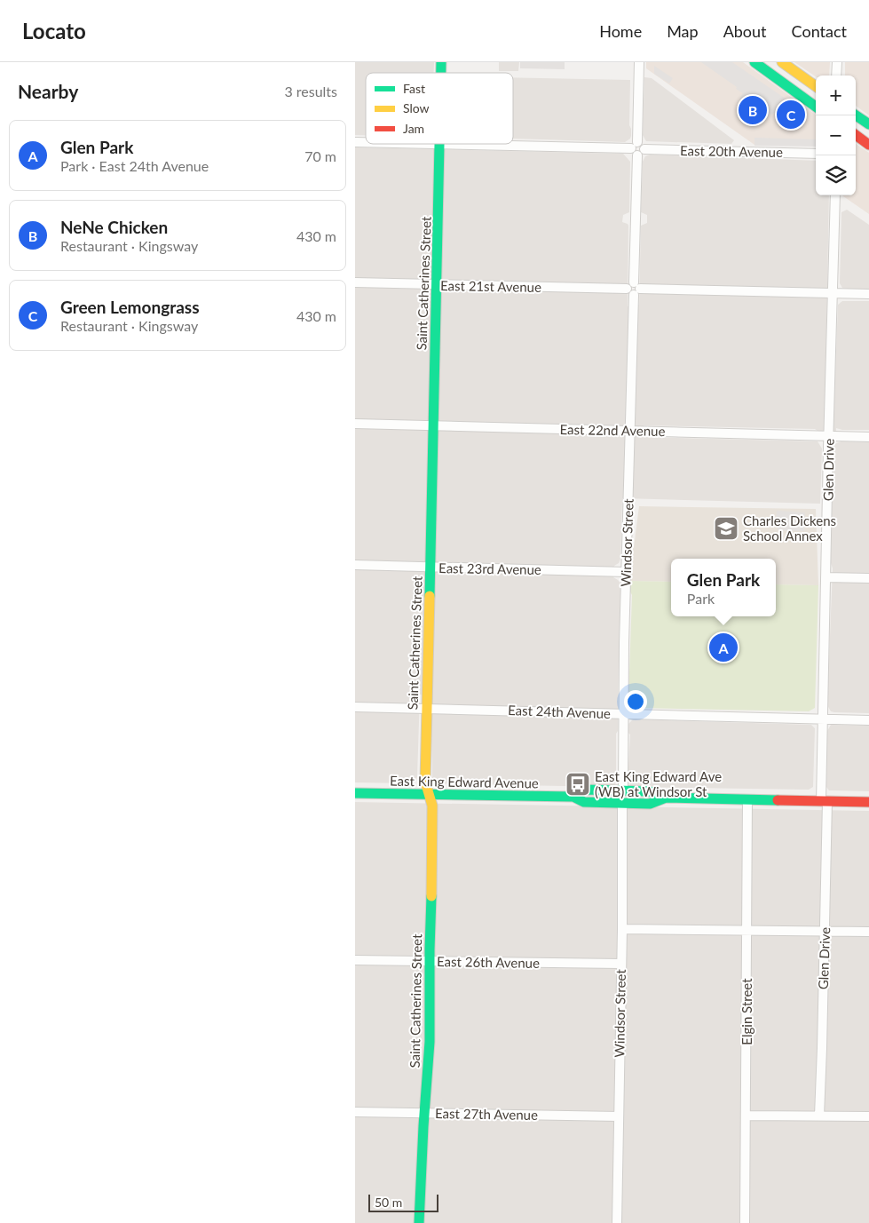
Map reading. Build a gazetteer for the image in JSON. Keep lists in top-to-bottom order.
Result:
{
  "streets": {
    "street": [
      "East 20th Avenue",
      "Saint Catherines Street",
      "East 21st Avenue",
      "East 22nd Avenue",
      "Glen Drive",
      "Windsor Street",
      "East 23rd Avenue",
      "East 24th Avenue",
      "East King Edward Avenue",
      "East 26th Avenue",
      "Elgin Street",
      "East 27th Avenue"
    ]
  },
  "crossings": [
    ["East 20th Avenue", "Saint Catherines Street"],
    ["East 20th Avenue", "Windsor Street"],
    ["Saint Catherines Street", "East 21st Avenue"],
    ["Saint Catherines Street", "East 22nd Avenue"],
    ["Saint Catherines Street", "East 23rd Avenue"],
    ["Saint Catherines Street", "East 24th Avenue"],
    ["Saint Catherines Street", "East King Edward Avenue"],
    ["Saint Catherines Street", "East 26th Avenue"],
    ["Saint Catherines Street", "East 27th Avenue"],
    ["East 21st Avenue", "Glen Drive"],
    ["East 21st Avenue", "Windsor Street"],
    ["East 22nd Avenue", "Glen Drive"],
    ["East 22nd Avenue", "Windsor Street"],
    ["Glen Drive", "East 24th Avenue"],
    ["Glen Drive", "East King Edward Avenue"],
    ["Windsor Street", "East 23rd Avenue"],
    ["Windsor Street", "East 24th Avenue"],
    ["Windsor Street", "East King Edward Avenue"],
    ["Windsor Street", "East 26th Avenue"],
    ["Windsor Street", "East 27th Avenue"],
    ["East King Edward Avenue", "Elgin Street"]
  ],
  "places": {
    "school or university": ["Charles Dickens School Annex"],
    "bus stop": ["East King Edward Ave (WB) at Windsor St"]
  },
  "legend": ["Fast", "Slow", "Jam"],
  "scale_bar": "50 m",
  "page": {
    "header": "Locato",
    "nav": [
      "Home",
      "Map",
      "About",
      "Contact"
    ],
    "heading": ["Nearby", "3 results"],
    "map_buttons": ["+", "−"],
    "pins": ["B", "C", "A"],
    "list": [
      {
        "mark": "A",
        "name": "Glen Park",
        "note": "Park · East 24th Avenue",
        "value": "70 m"
      },
      {
        "mark": "B",
        "name": "NeNe Chicken",
        "note": "Restaurant · Kingsway",
        "value": "430 m"
      },
      {
        "mark": "C",
        "name": "Green Lemongrass",
        "note": "Restaurant · Kingsway",
        "value": "430 m"
      }
    ],
    "popup": ["Glen Park", "Park"],
    "scale": "50 m"
  }
}
